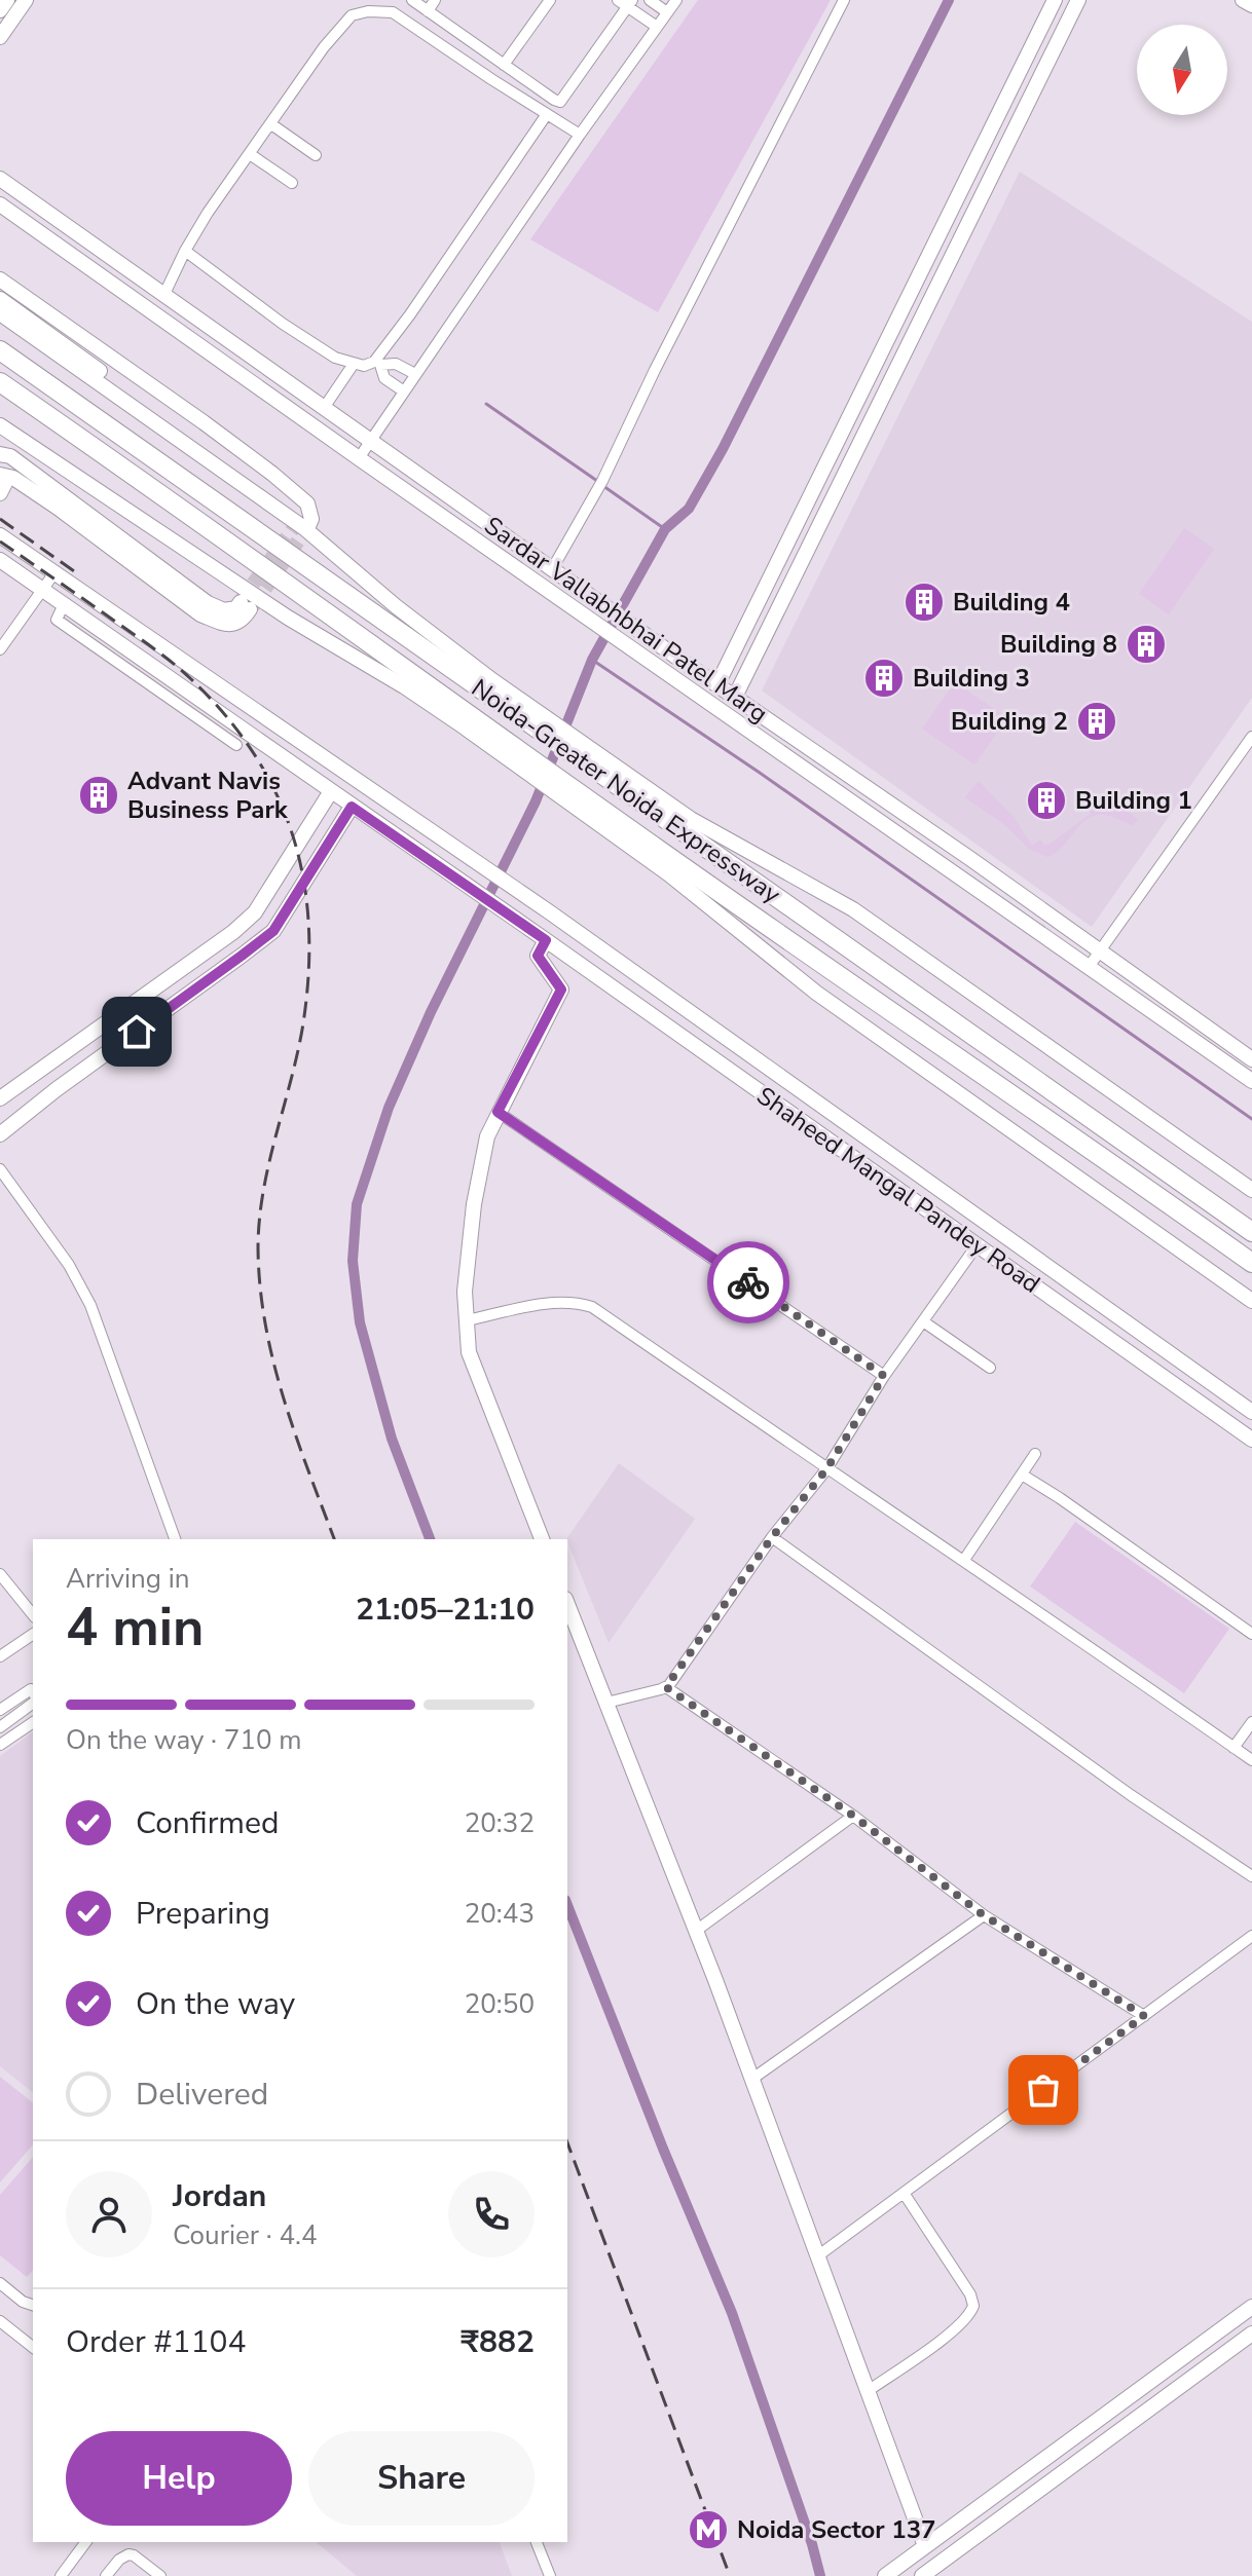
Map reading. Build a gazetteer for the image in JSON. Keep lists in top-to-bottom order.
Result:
{
  "streets": {
    "highway": ["Noida-Greater Noida Expressway"],
    "street": ["Sardar Vallabhbhai Patel Marg", "Shaheed Mangal Pandey Road"]
  },
  "places": {
    "building": [
      "Building 4",
      "Building 8",
      "Building 3",
      "Building 2",
      "Advant Navis Business Park",
      "Building 1"
    ],
    "metro station": ["Noida Sector 137"]
  },
  "north": "bottom",
  "page": {
    "heading": ["4 min", "Arriving in", "21:05–21:10"],
    "panel": [
      "Jordan",
      "Courier · 4.4",
      "Order #1104",
      "₹882"
    ],
    "bar": "On the way · 710 m",
    "list": [
      ["Confirmed", "20:32"],
      ["Preparing", "20:43"],
      ["On the way", "20:50"],
      "Delivered"
    ],
    "buttons": ["Help", "Share"]
  }
}
